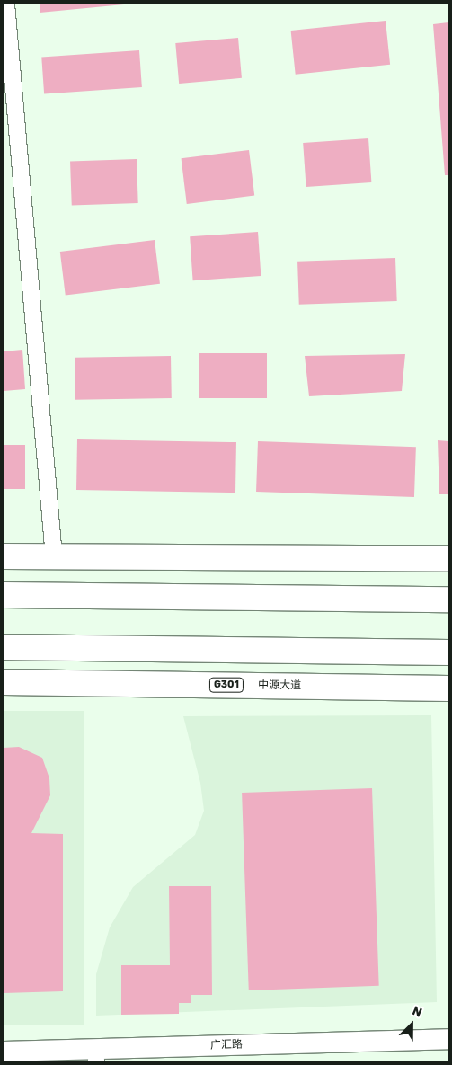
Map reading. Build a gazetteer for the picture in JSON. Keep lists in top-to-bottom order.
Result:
{
  "streets": {
    "highway": ["G301", "中源大道"],
    "street": ["广汇路"]
  },
  "north": "top right"
}
